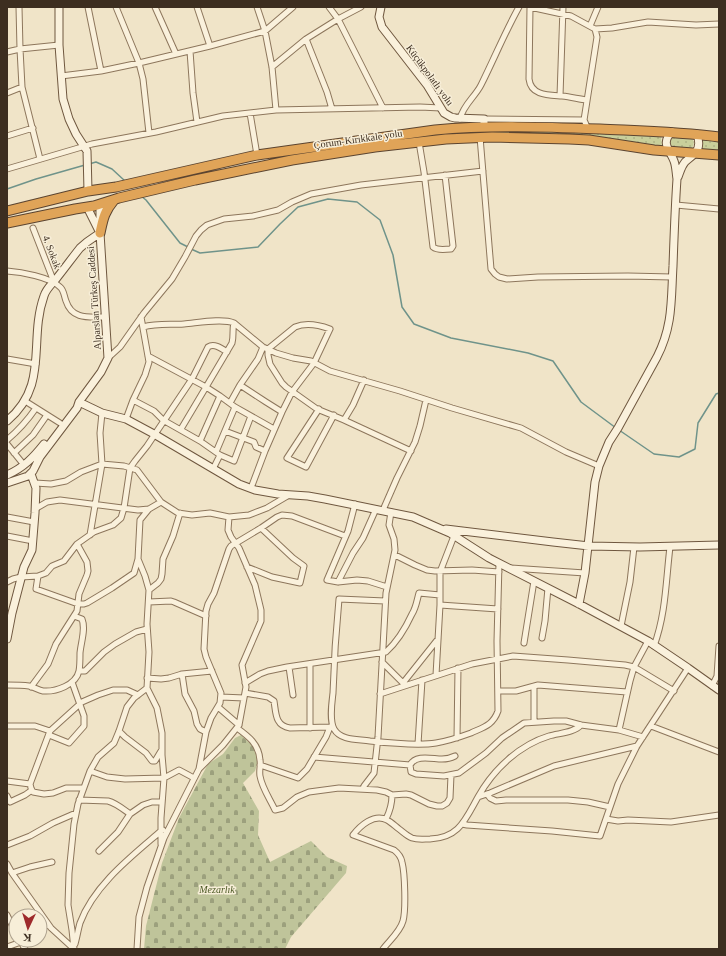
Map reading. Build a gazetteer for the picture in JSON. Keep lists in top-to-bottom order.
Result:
{
  "streets": {
    "highway": ["Çorum-Kırıkkale yolu"],
    "street": ["Küçükpolatlı yolu", "4. Sokak", "Alparslan Türkeş Caddesi"]
  },
  "crossings": [
    ["Küçükpolatlı yolu", "Çorum-Kırıkkale yolu"],
    ["Çorum-Kırıkkale yolu", "Alparslan Türkeş Caddesi"],
    ["4. Sokak", "Alparslan Türkeş Caddesi"]
  ],
  "parks": ["Mezarlık"],
  "north": "bottom"
}
